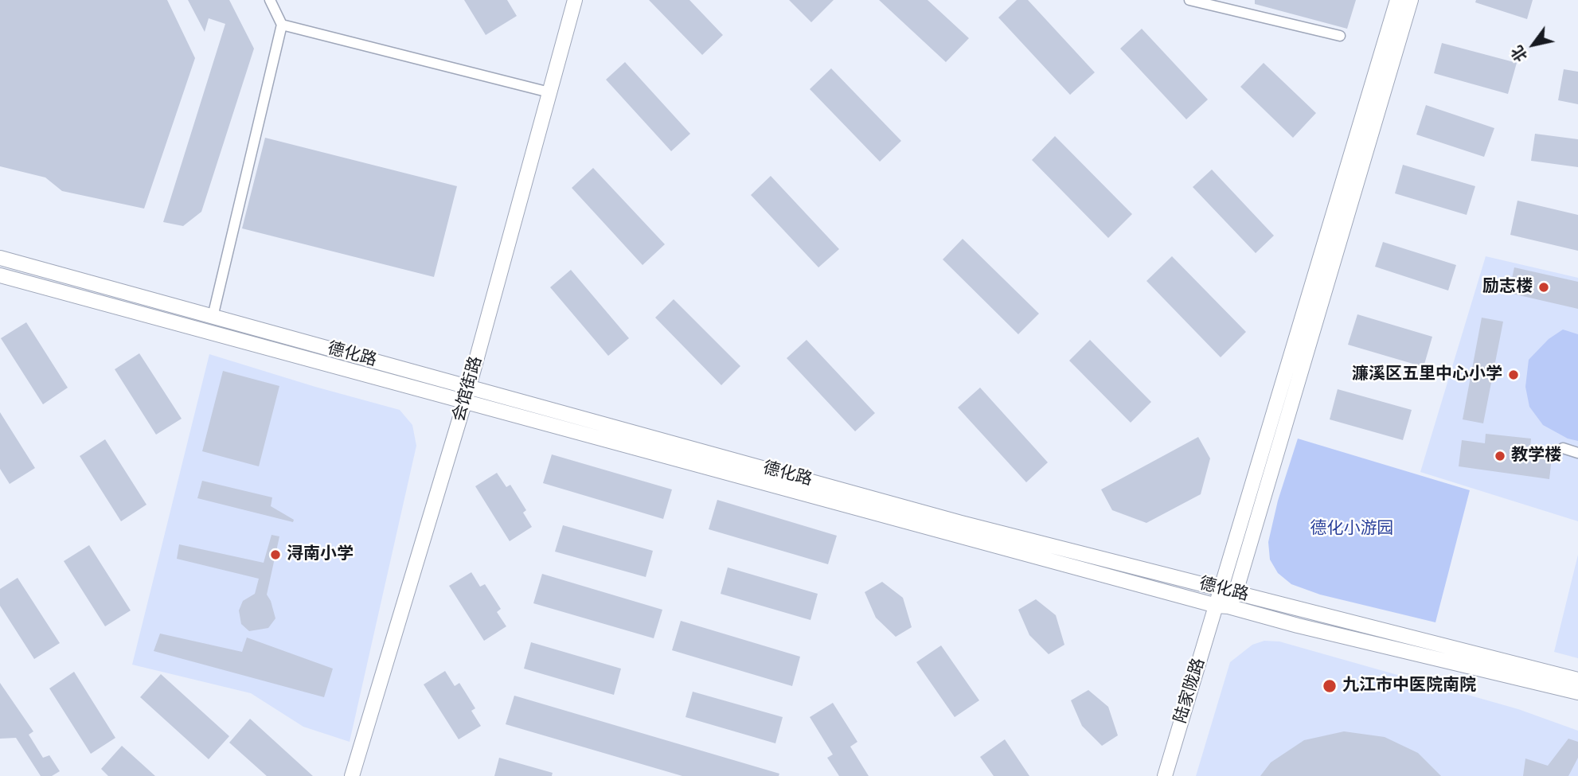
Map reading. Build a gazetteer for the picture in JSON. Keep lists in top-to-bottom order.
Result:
{
  "streets": {
    "main road": ["德化路", "会馆街路", "陆家陇路"]
  },
  "crossings": [
    ["德化路", "会馆街路"],
    ["德化路", "陆家陇路"]
  ],
  "parks": ["德化小游园"],
  "places": [
    "励志楼",
    "濂溪区五里中心小学",
    "教学楼",
    "浔南小学",
    "九江市中医院南院"
  ],
  "north": "bottom left"
}
